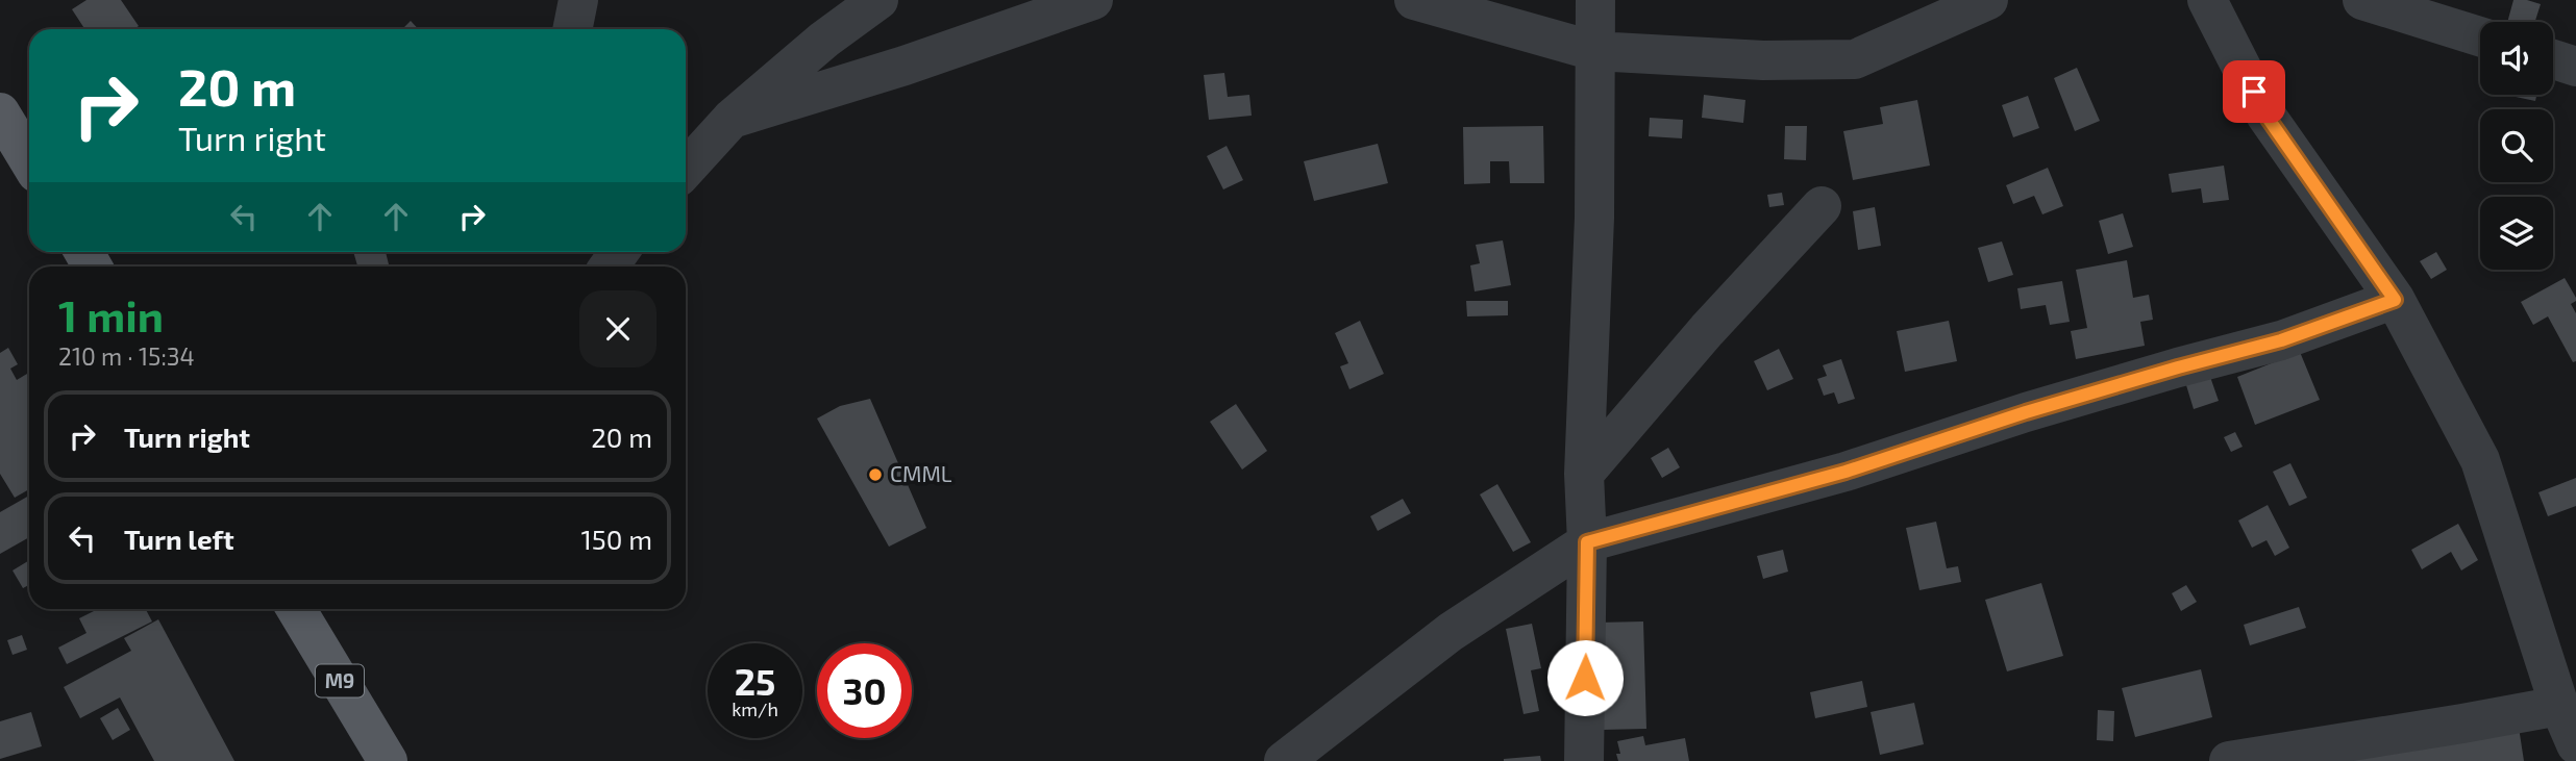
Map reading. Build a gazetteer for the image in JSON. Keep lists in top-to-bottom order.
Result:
{
  "streets": {
    "main road": ["M9"]
  },
  "places": ["CMML"],
  "page": {
    "turn": ["20 m", "Turn right"],
    "heading": ["1 min", "210 m · 15:34"],
    "list": [
      {
        "name": "Turn right",
        "value": "20 m"
      },
      {
        "name": "Turn left",
        "value": "150 m"
      }
    ],
    "speed": "25 km/h",
    "limit": "30"
  }
}
